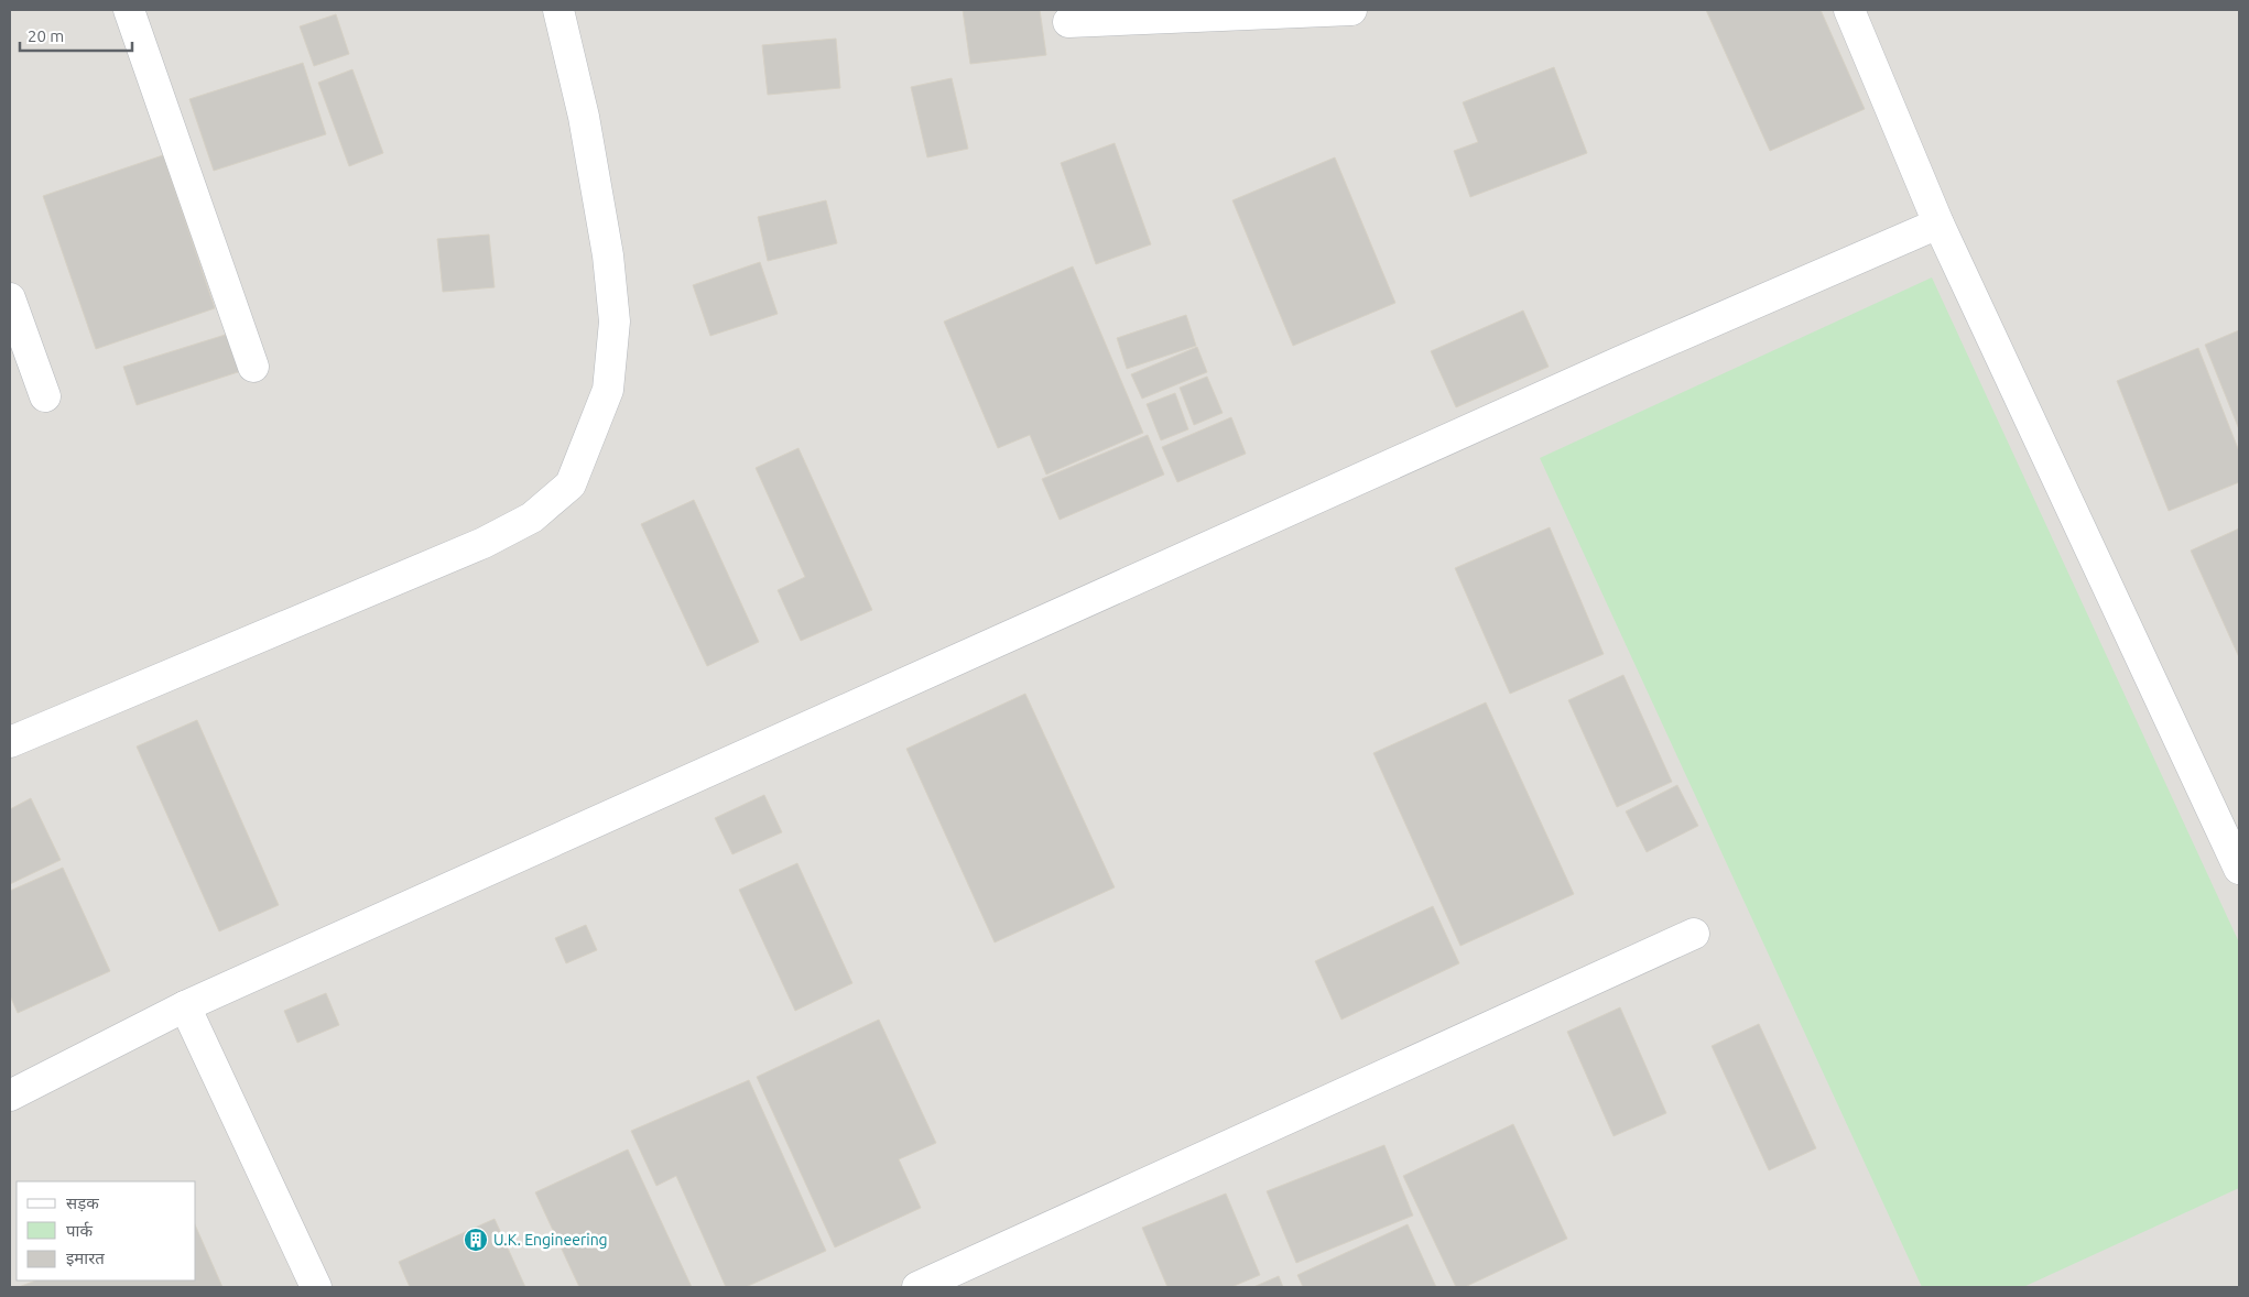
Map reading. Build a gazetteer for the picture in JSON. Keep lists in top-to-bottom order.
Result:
{
  "places": {
    "building": ["U.K. Engineering"]
  },
  "legend": ["सड़क", "पार्क", "इमारत"],
  "scale_bar": "20 m"
}
